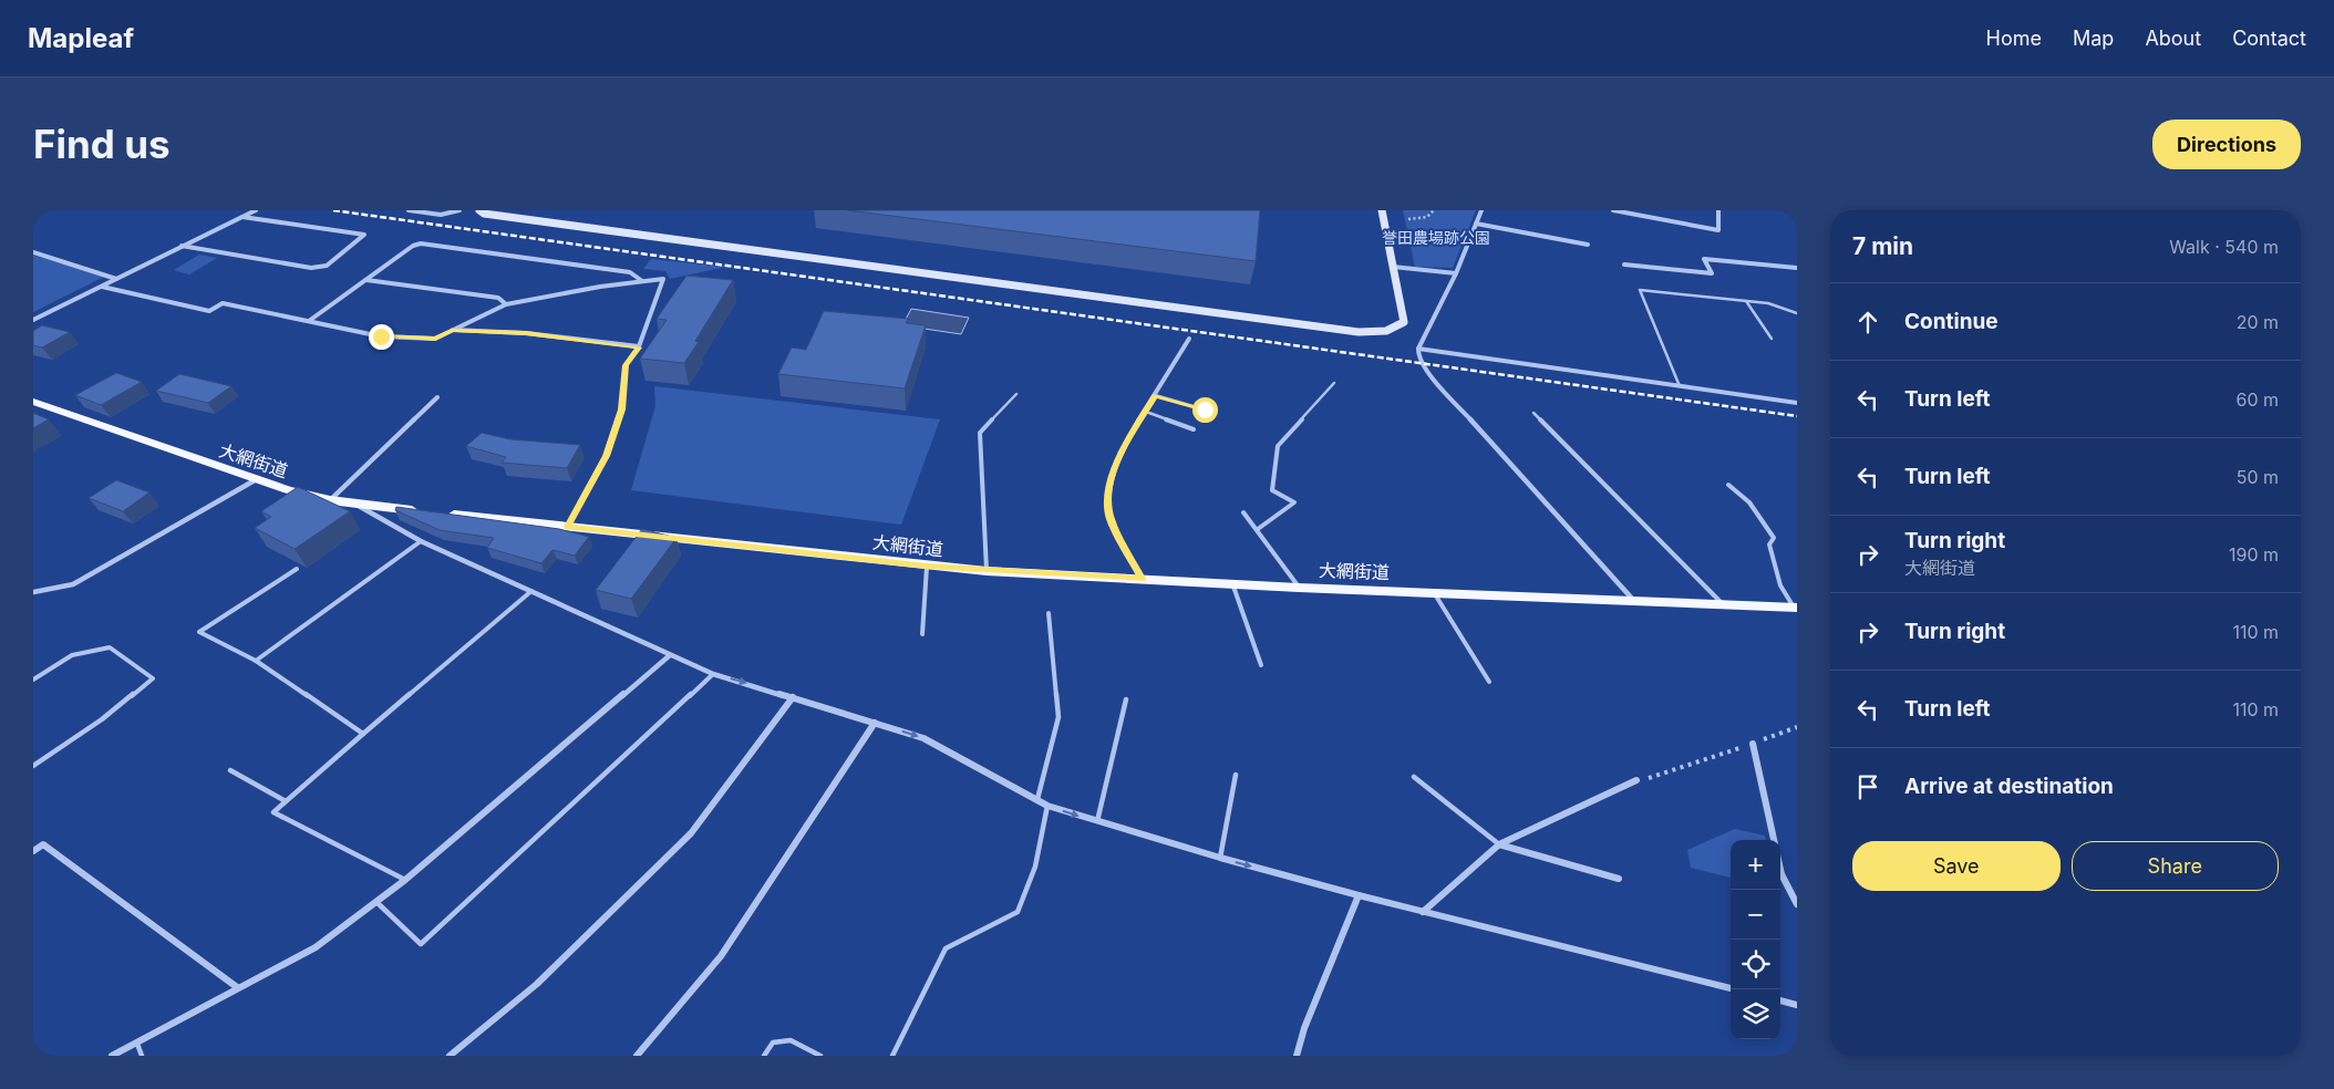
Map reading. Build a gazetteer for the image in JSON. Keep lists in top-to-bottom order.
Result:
{
  "streets": {
    "main road": ["大網街道"]
  },
  "parks": ["誉田農場跡公園"],
  "page": {
    "header": "Mapleaf",
    "nav": [
      "Home",
      "Map",
      "About",
      "Contact"
    ],
    "buttons": [
      "Directions",
      ["Save", "Share"]
    ],
    "title": "Find us",
    "heading": ["7 min", "Walk · 540 m"],
    "list": [
      ["Continue", "20 m"],
      ["Turn left", "60 m"],
      ["Turn left", "50 m"],
      ["Turn right", "大網街道", "190 m"],
      ["Turn right", "110 m"],
      ["Turn left", "110 m"],
      "Arrive at destination"
    ],
    "map_buttons": ["+", "−"]
  }
}
